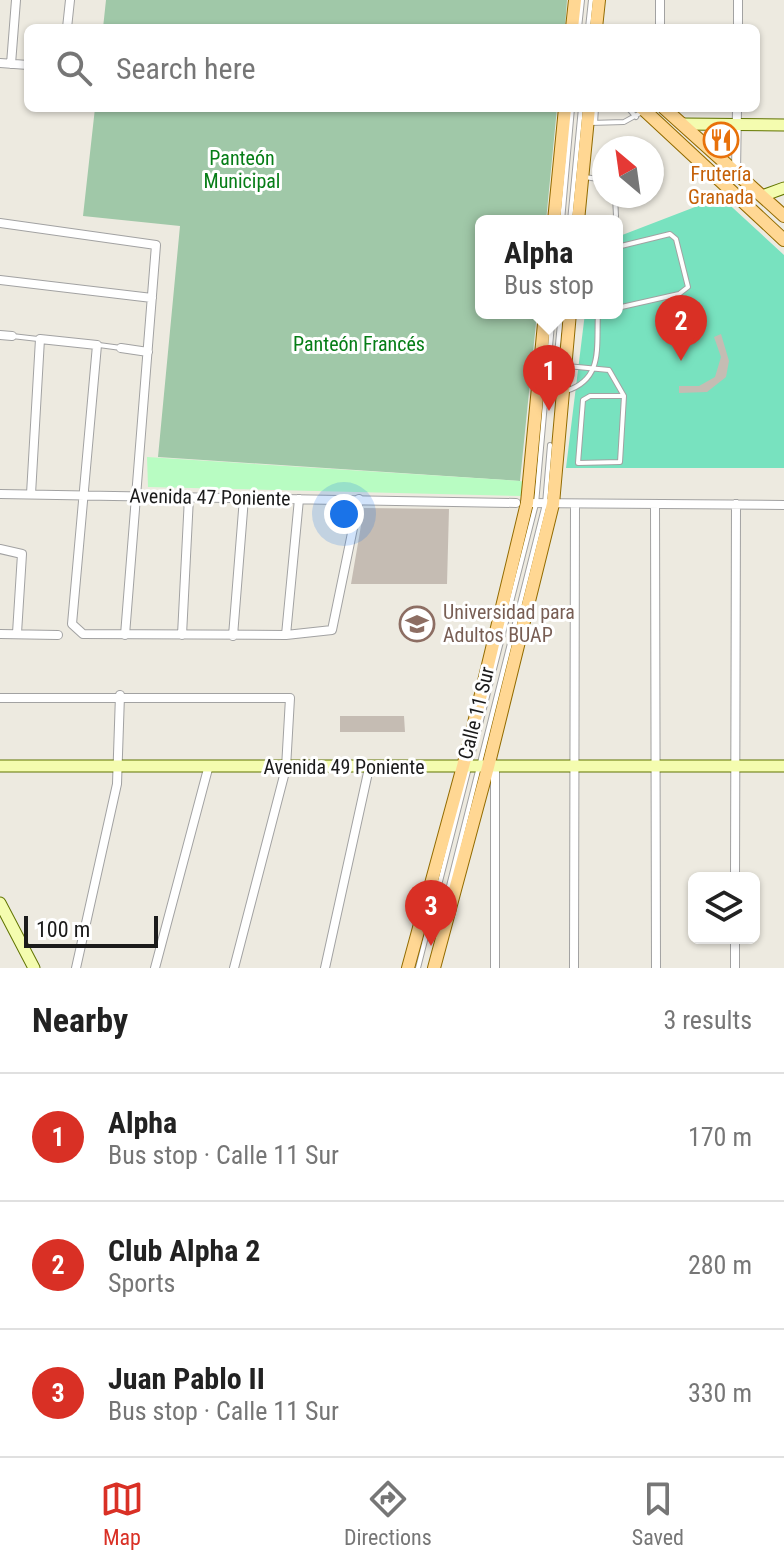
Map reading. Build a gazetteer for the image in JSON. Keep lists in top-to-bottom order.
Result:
{
  "streets": {
    "main road": ["Calle 11 Sur", "Avenida 49 Poniente"],
    "street": ["Avenida 47 Poniente"]
  },
  "crossings": [
    ["Avenida 47 Poniente", "Calle 11 Sur"],
    ["Calle 11 Sur", "Avenida 49 Poniente"]
  ],
  "parks": ["Panteón Municipal", "Panteón Francés"],
  "places": {
    "restaurant": ["Frutería Granada"],
    "school or university": ["Universidad para Adultos BUAP"]
  },
  "scale_bar": "100 m",
  "north": "top left",
  "page": {
    "search": "Search here",
    "popup": ["Alpha", "Bus stop"],
    "pins": ["2", "1", "3"],
    "scale": "100 m",
    "heading": ["Nearby", "3 results"],
    "list": [
      {
        "mark": "1",
        "name": "Alpha",
        "note": "Bus stop · Calle 11 Sur",
        "value": "170 m"
      },
      {
        "mark": "2",
        "name": "Club Alpha 2",
        "note": "Sports",
        "value": "280 m"
      },
      {
        "mark": "3",
        "name": "Juan Pablo II",
        "note": "Bus stop · Calle 11 Sur",
        "value": "330 m"
      }
    ],
    "nav": ["Map", "Directions", "Saved"]
  }
}
